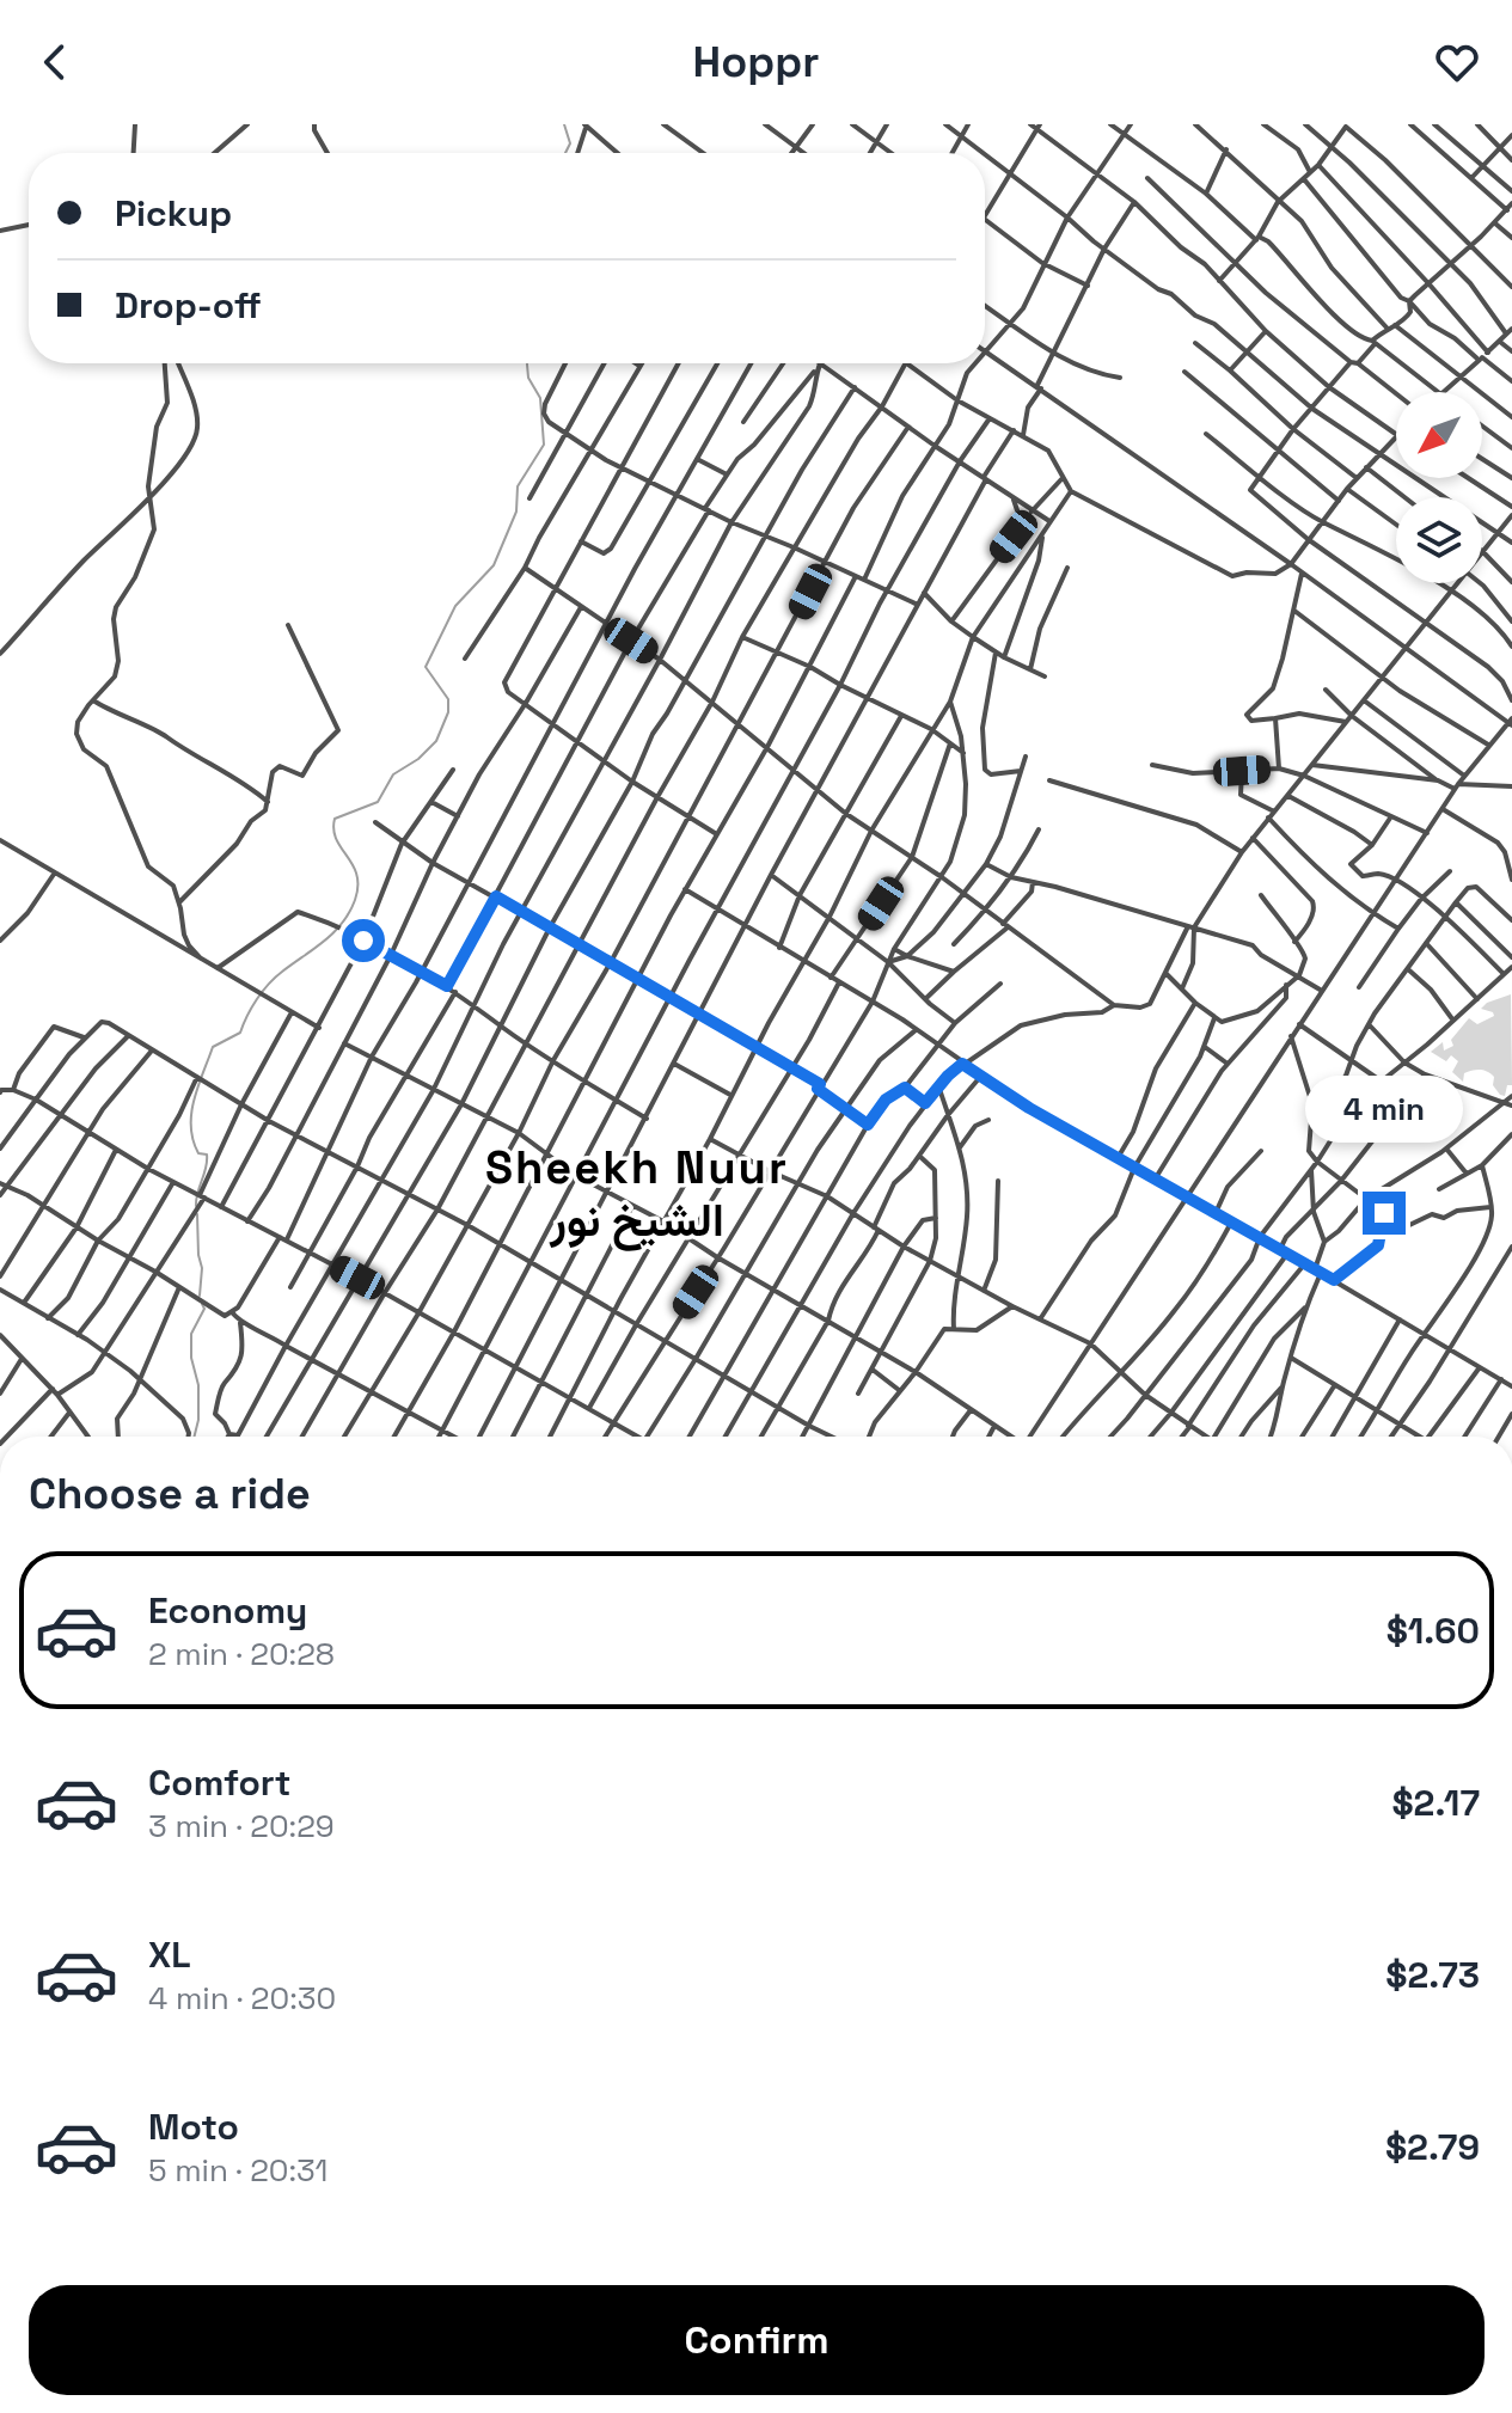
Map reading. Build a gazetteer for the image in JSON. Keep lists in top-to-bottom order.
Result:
{
  "districts": ["Sheekh Nuur الشيخ نور"],
  "north": "bottom left",
  "page": {
    "header": "Hoppr",
    "banner": ["Pickup", "Drop-off"],
    "bubble": "4 min",
    "heading": "Choose a ride",
    "list": [
      {
        "name": "Economy",
        "note": "2 min · 20:28",
        "value": "$1.60"
      },
      {
        "name": "Comfort",
        "note": "3 min · 20:29",
        "value": "$2.17"
      },
      {
        "name": "XL",
        "note": "4 min · 20:30",
        "value": "$2.73"
      },
      {
        "name": "Moto",
        "note": "5 min · 20:31",
        "value": "$2.79"
      }
    ],
    "buttons": "Confirm"
  }
}
